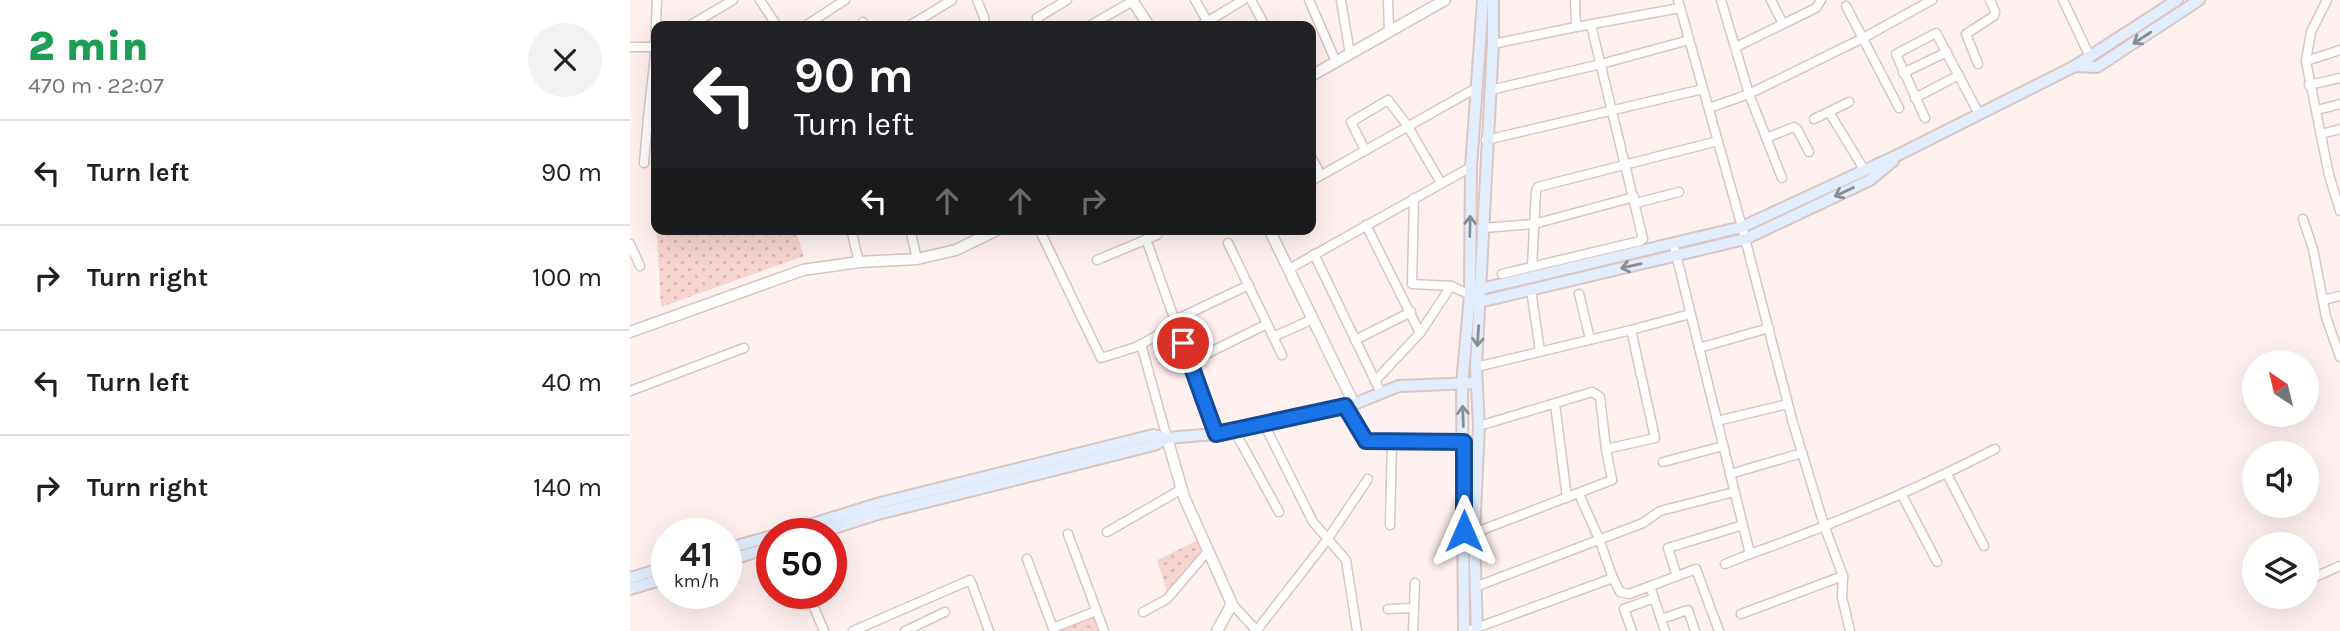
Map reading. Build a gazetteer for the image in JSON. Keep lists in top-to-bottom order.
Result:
{
  "north": "top left",
  "page": {
    "heading": ["2 min", "470 m · 22:07"],
    "turn": ["90 m", "Turn left"],
    "list": [
      {
        "name": "Turn left",
        "value": "90 m"
      },
      {
        "name": "Turn right",
        "value": "100 m"
      },
      {
        "name": "Turn left",
        "value": "40 m"
      },
      {
        "name": "Turn right",
        "value": "140 m"
      }
    ],
    "speed": "41 km/h",
    "limit": "50"
  }
}
